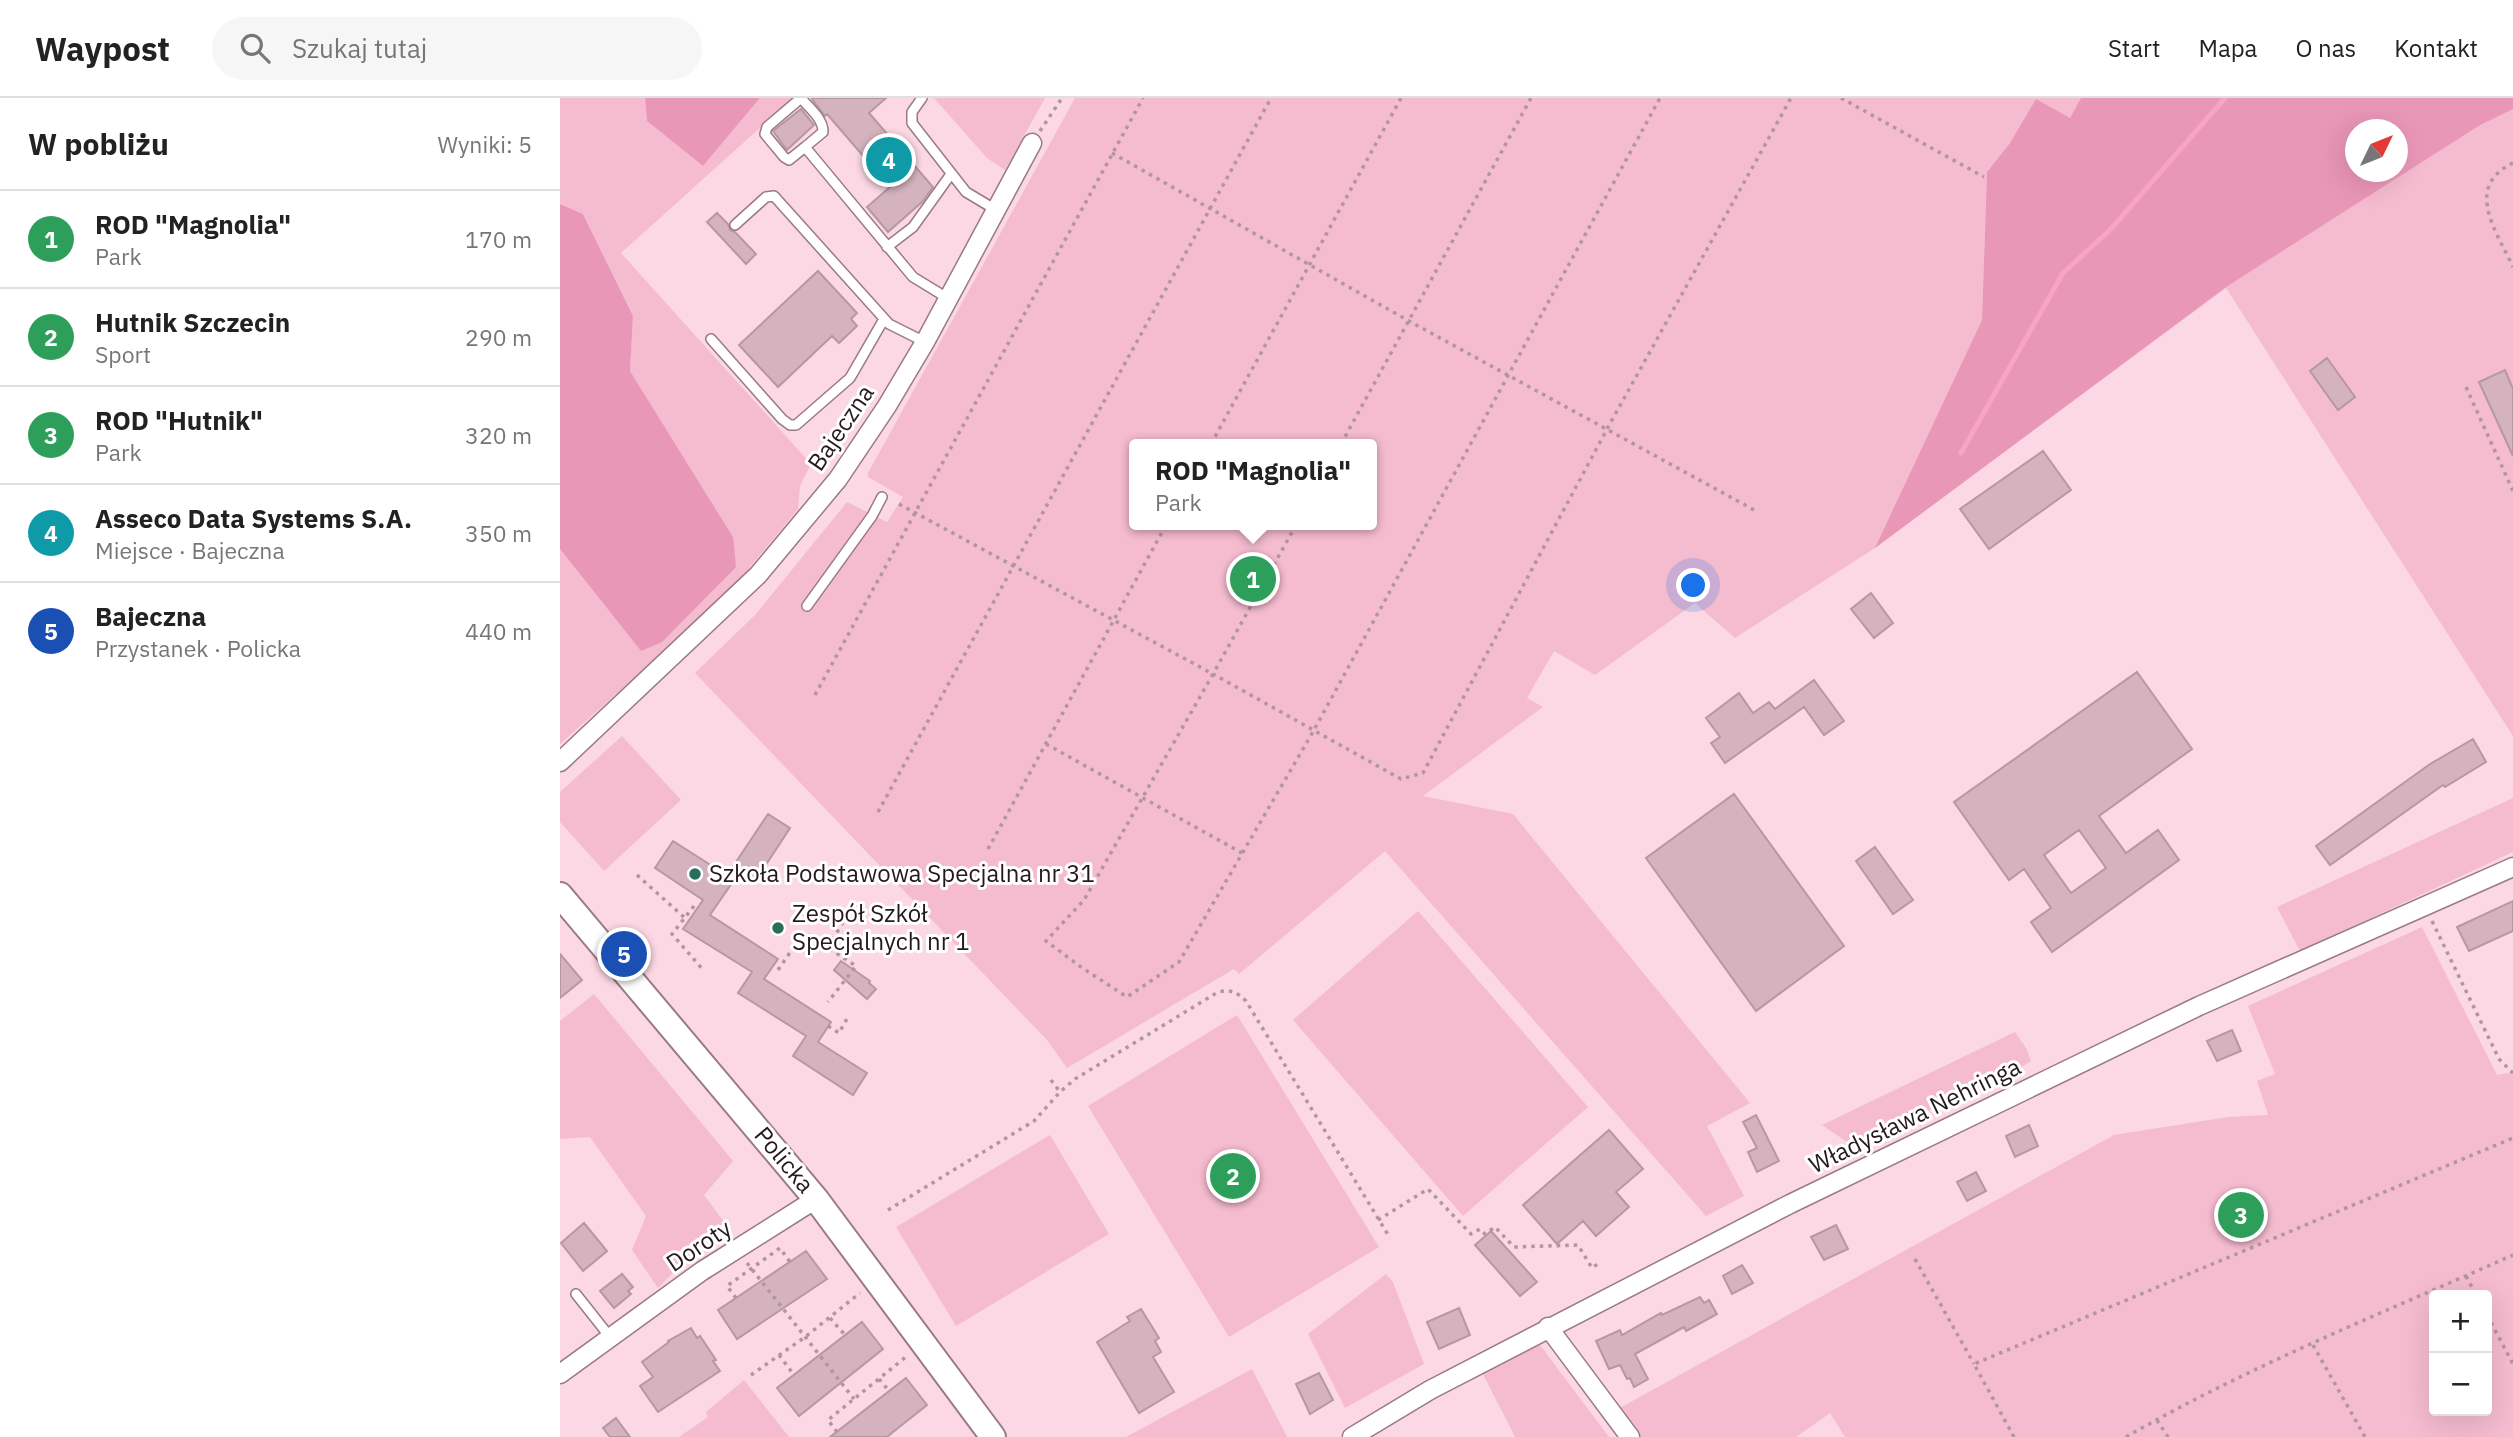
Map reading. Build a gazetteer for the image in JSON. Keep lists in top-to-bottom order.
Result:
{
  "streets": {
    "street": [
      "Bajeczna",
      "Władysława Nehringa",
      "Policka",
      "Doroty"
    ]
  },
  "crossings": [
    ["Policka", "Doroty"]
  ],
  "places": ["Szkoła Podstawowa Specjalna nr 31", "Zespół Szkół Specjalnych nr 1"],
  "north": "top right",
  "page": {
    "header": "Waypost",
    "search": "Szukaj tutaj",
    "nav": [
      "Start",
      "Mapa",
      "O nas",
      "Kontakt"
    ],
    "heading": ["W pobliżu", "Wyniki: 5"],
    "pins": [
      "4",
      "1",
      "5",
      "2",
      "3"
    ],
    "list": [
      {
        "mark": "1",
        "name": "ROD \"Magnolia\"",
        "note": "Park",
        "value": "170 m"
      },
      {
        "mark": "2",
        "name": "Hutnik Szczecin",
        "note": "Sport",
        "value": "290 m"
      },
      {
        "mark": "3",
        "name": "ROD \"Hutnik\"",
        "note": "Park",
        "value": "320 m"
      },
      {
        "mark": "4",
        "name": "Asseco Data Systems S.A.",
        "note": "Miejsce · Bajeczna",
        "value": "350 m"
      },
      {
        "mark": "5",
        "name": "Bajeczna",
        "note": "Przystanek · Policka",
        "value": "440 m"
      }
    ],
    "popup": ["ROD \"Magnolia\"", "Park"],
    "map_buttons": ["+", "−"]
  }
}
